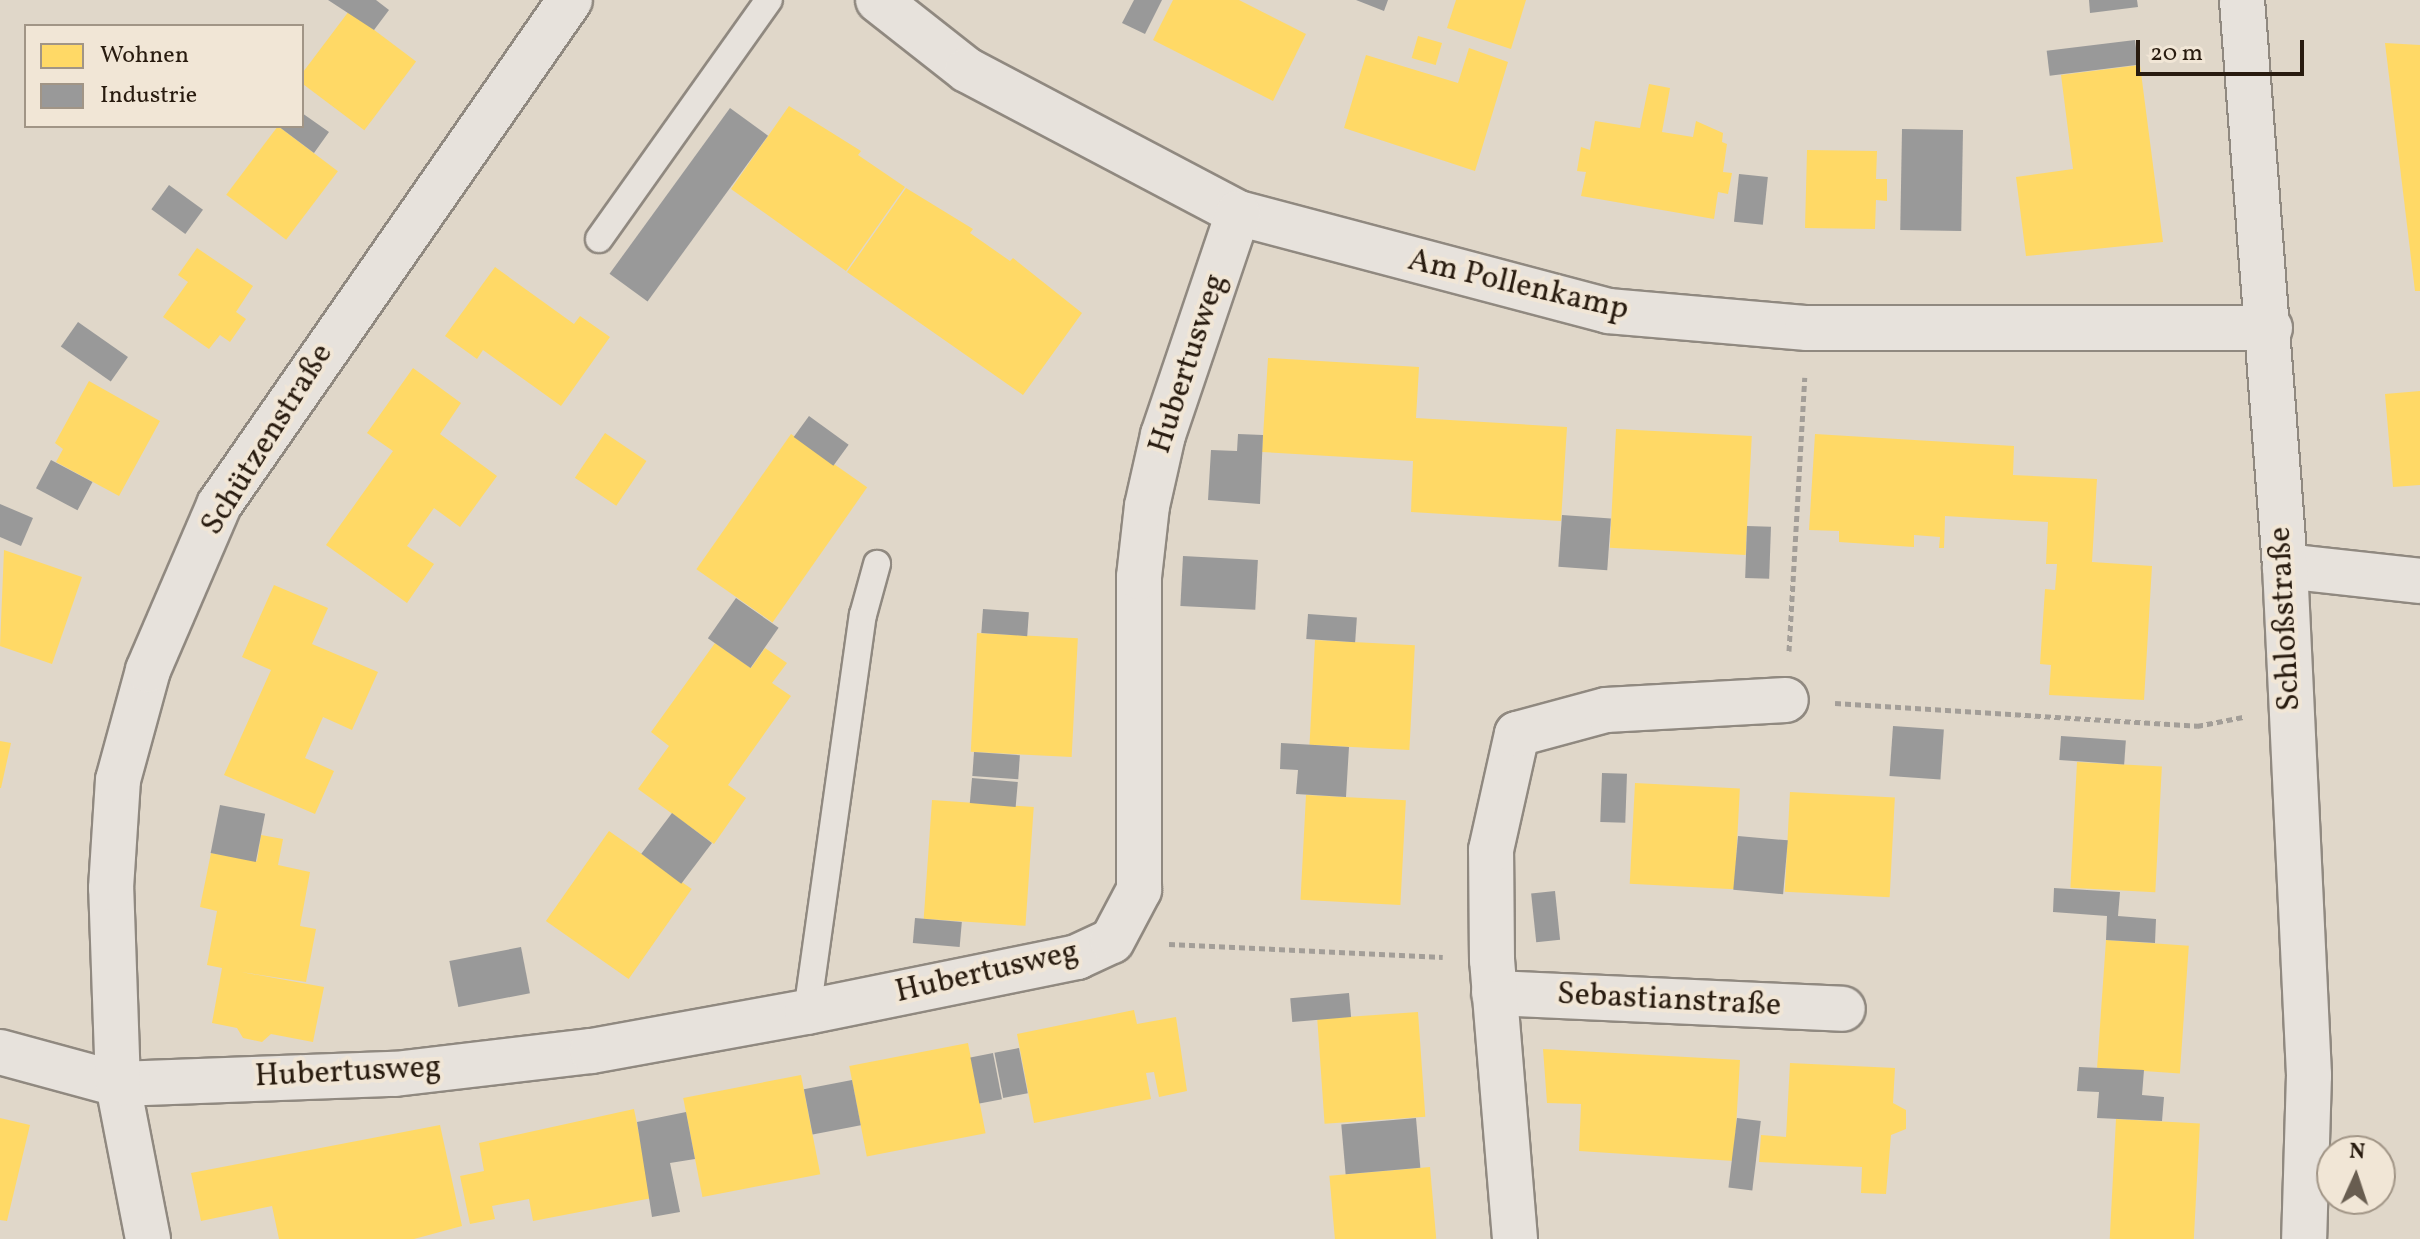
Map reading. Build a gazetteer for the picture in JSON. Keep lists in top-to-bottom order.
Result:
{
  "streets": {
    "street": [
      "Am Pollenkamp",
      "Hubertusweg",
      "Schützenstraße",
      "Schloßstraße",
      "Sebastianstraße"
    ]
  },
  "crossings": [
    ["Am Pollenkamp", "Hubertusweg"],
    ["Am Pollenkamp", "Schloßstraße"],
    ["Hubertusweg", "Schützenstraße"]
  ],
  "legend": ["Wohnen", "Industrie"],
  "scale_bar": "20 m",
  "north": "top"
}
